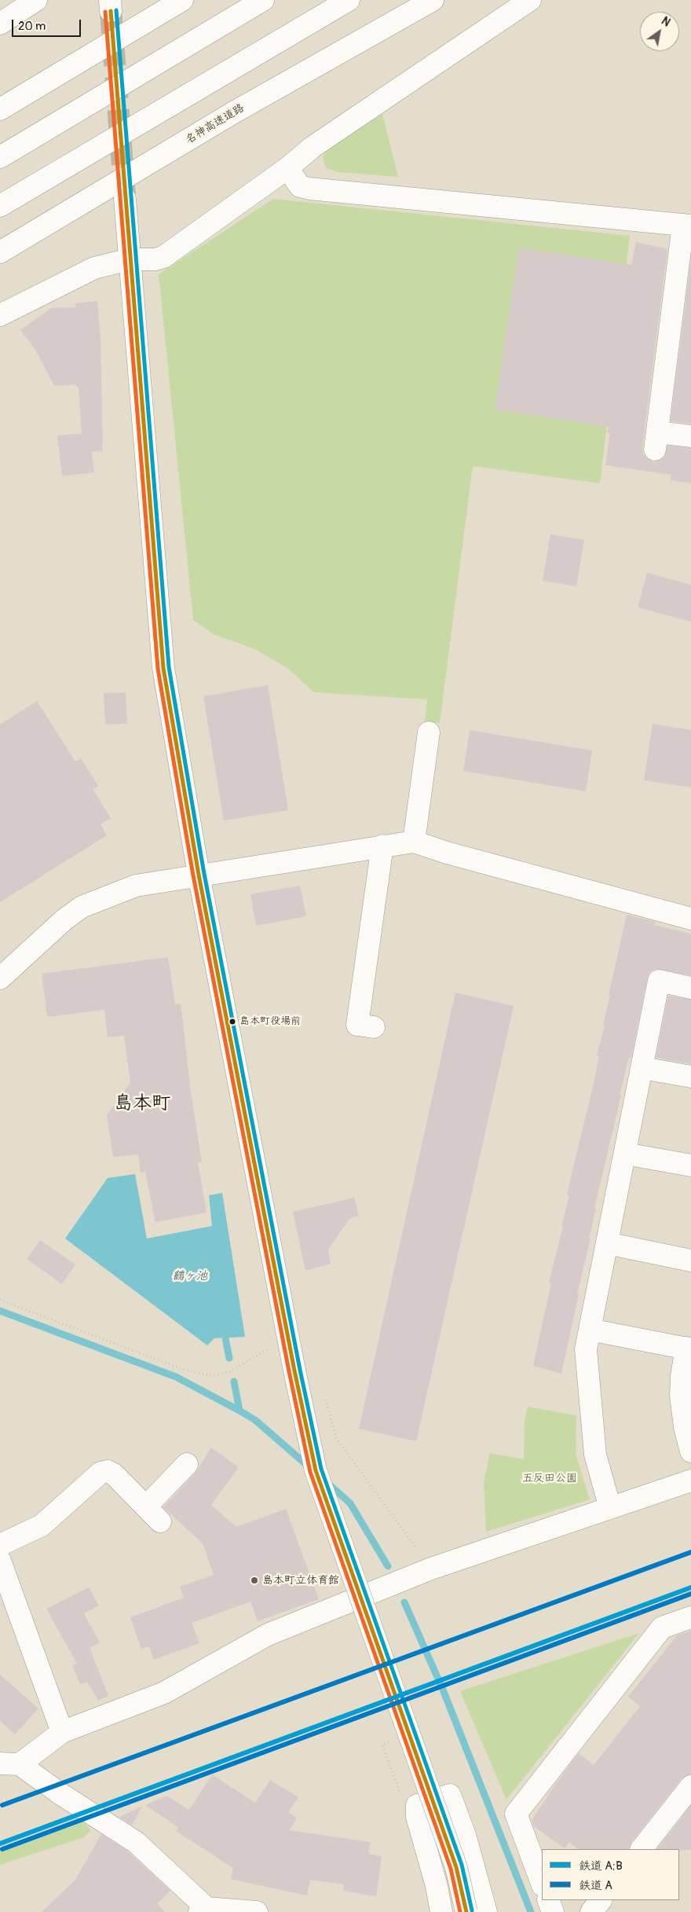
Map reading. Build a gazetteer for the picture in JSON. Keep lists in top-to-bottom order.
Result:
{
  "streets": {
    "main road": ["名神高速道路"]
  },
  "districts": ["島本町"],
  "water": ["鶴ヶ池"],
  "parks": ["五反田公園"],
  "places": ["島本町役場前", "島本町立体育館"],
  "lines": ["rail line A", "rail line A;B"],
  "legend": ["鉄道 A;B", "鉄道 A"],
  "scale_bar": "20 m",
  "north": "top right"
}
